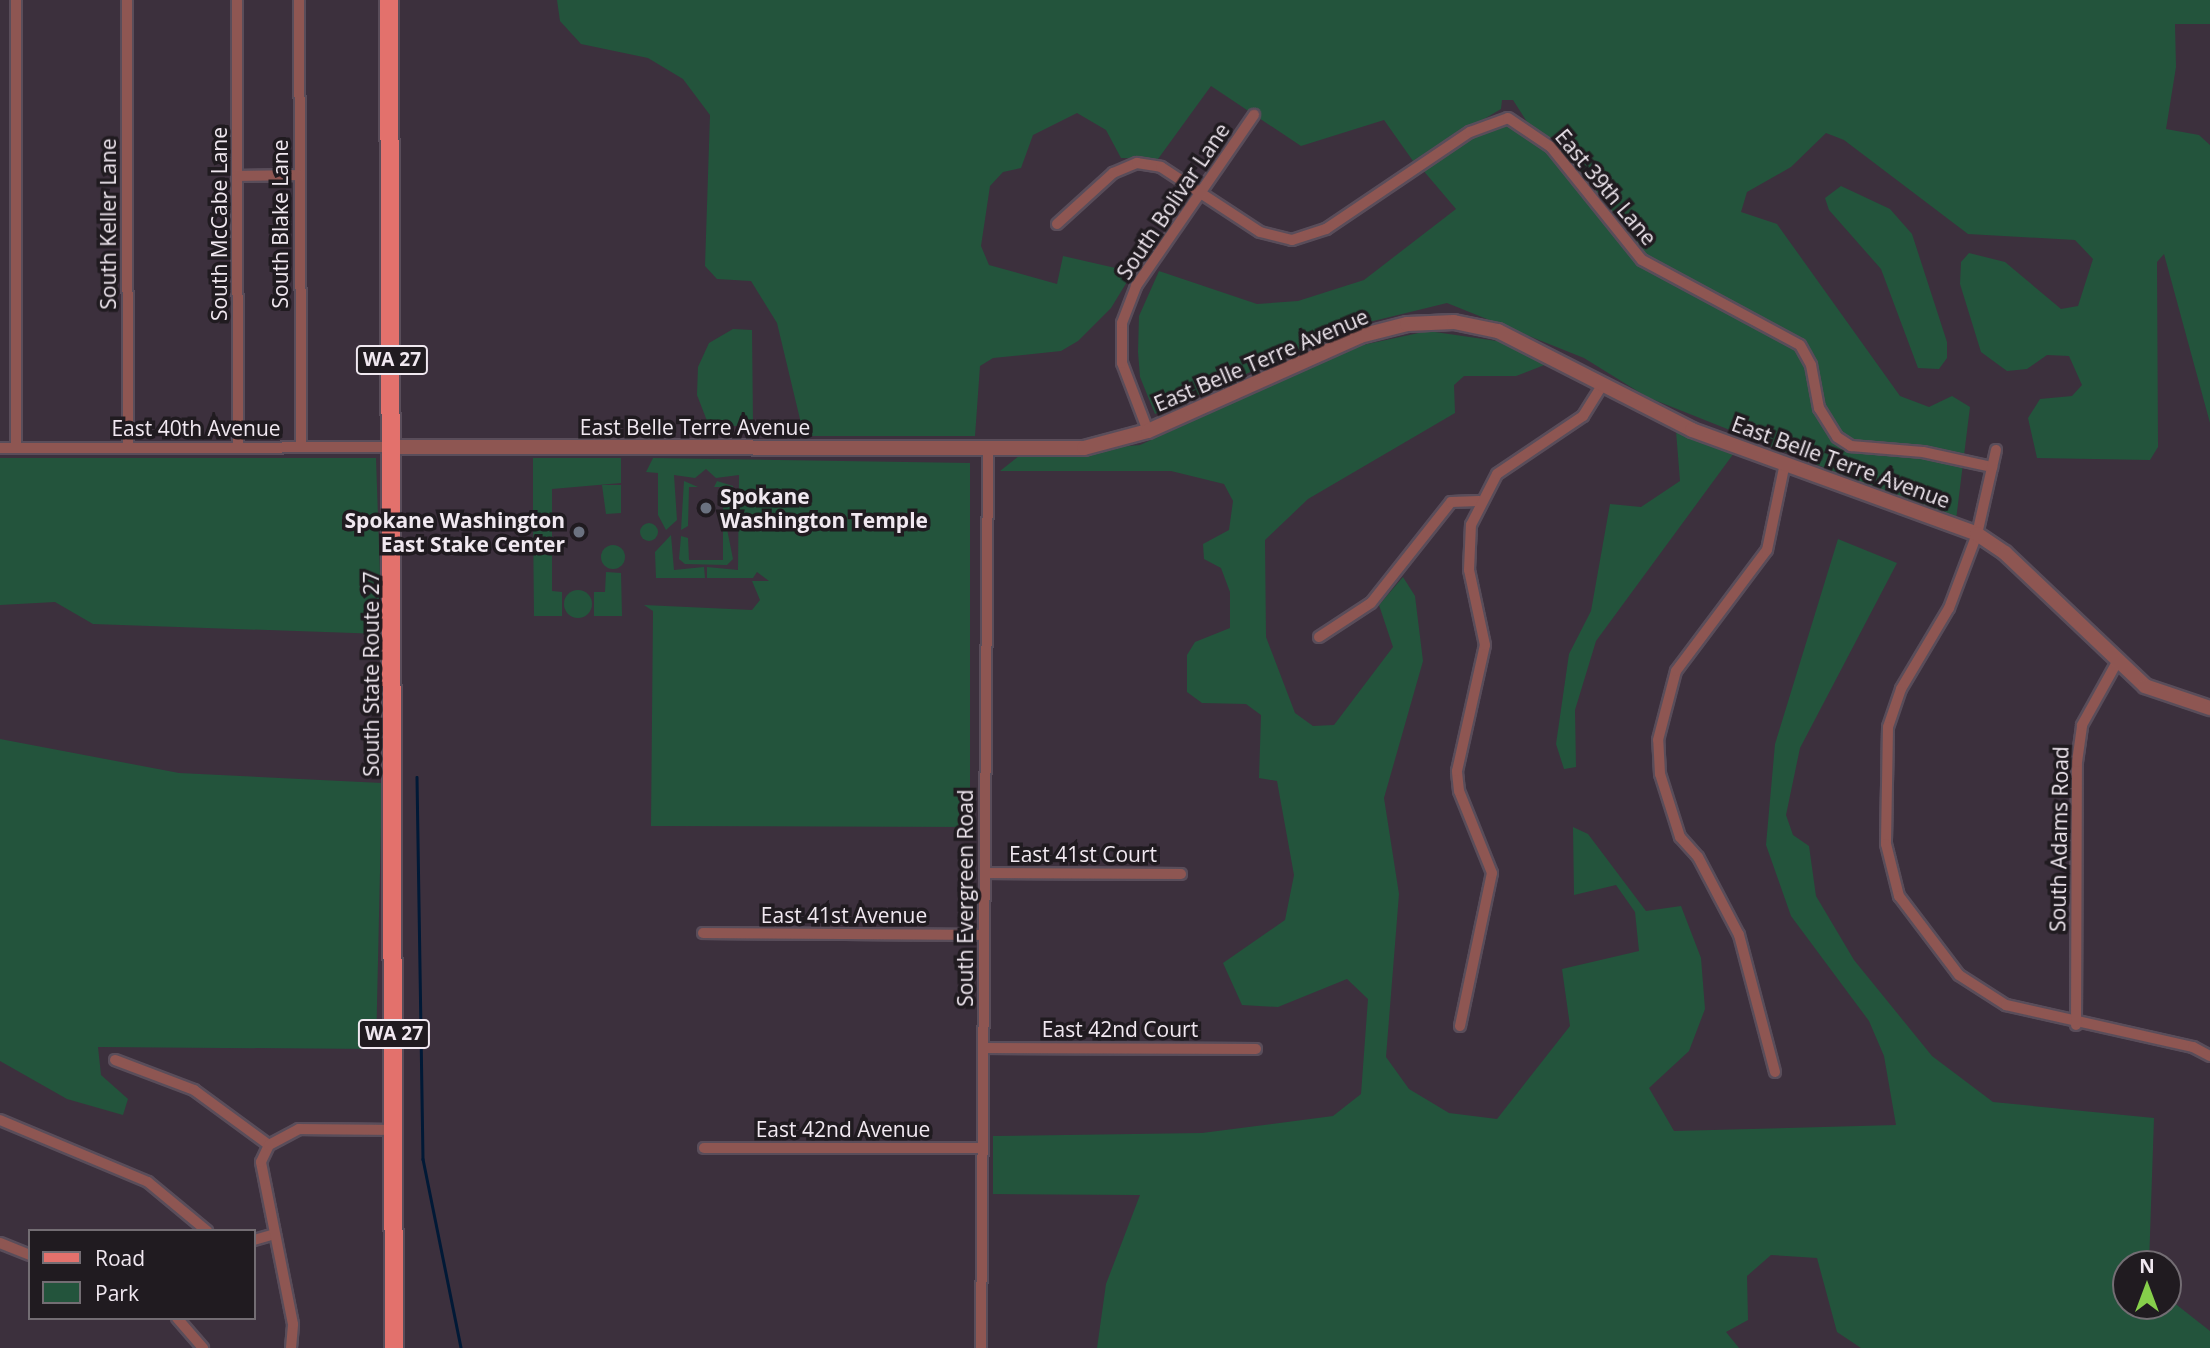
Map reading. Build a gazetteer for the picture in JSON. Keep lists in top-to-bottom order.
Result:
{
  "streets": {
    "main road": ["WA 27", "South State Route 27"],
    "street": [
      "East 39th Lane",
      "South Bolivar Lane",
      "South Keller Lane",
      "South McCabe Lane",
      "South Blake Lane",
      "East Belle Terre Avenue",
      "East 40th Avenue",
      "South Adams Road",
      "East 41st Court",
      "South Evergreen Road",
      "East 41st Avenue",
      "East 42nd Court",
      "East 42nd Avenue"
    ]
  },
  "crossings": [
    ["East 39th Lane", "South Bolivar Lane"],
    ["South Bolivar Lane", "East Belle Terre Avenue"],
    ["South Keller Lane", "East 40th Avenue"],
    ["South McCabe Lane", "East 40th Avenue"],
    ["South Blake Lane", "East 40th Avenue"],
    ["East Belle Terre Avenue", "East 40th Avenue"],
    ["East Belle Terre Avenue", "South State Route 27"],
    ["East Belle Terre Avenue", "South Adams Road"],
    ["East Belle Terre Avenue", "South Evergreen Road"],
    ["East 40th Avenue", "South State Route 27"],
    ["East 41st Court", "South Evergreen Road"],
    ["South Evergreen Road", "East 41st Avenue"],
    ["South Evergreen Road", "East 42nd Court"],
    ["South Evergreen Road", "East 42nd Avenue"]
  ],
  "places": ["Spokane Washington Temple", "Spokane Washington East Stake Center"],
  "legend": ["Road", "Park"],
  "north": "top"
}
